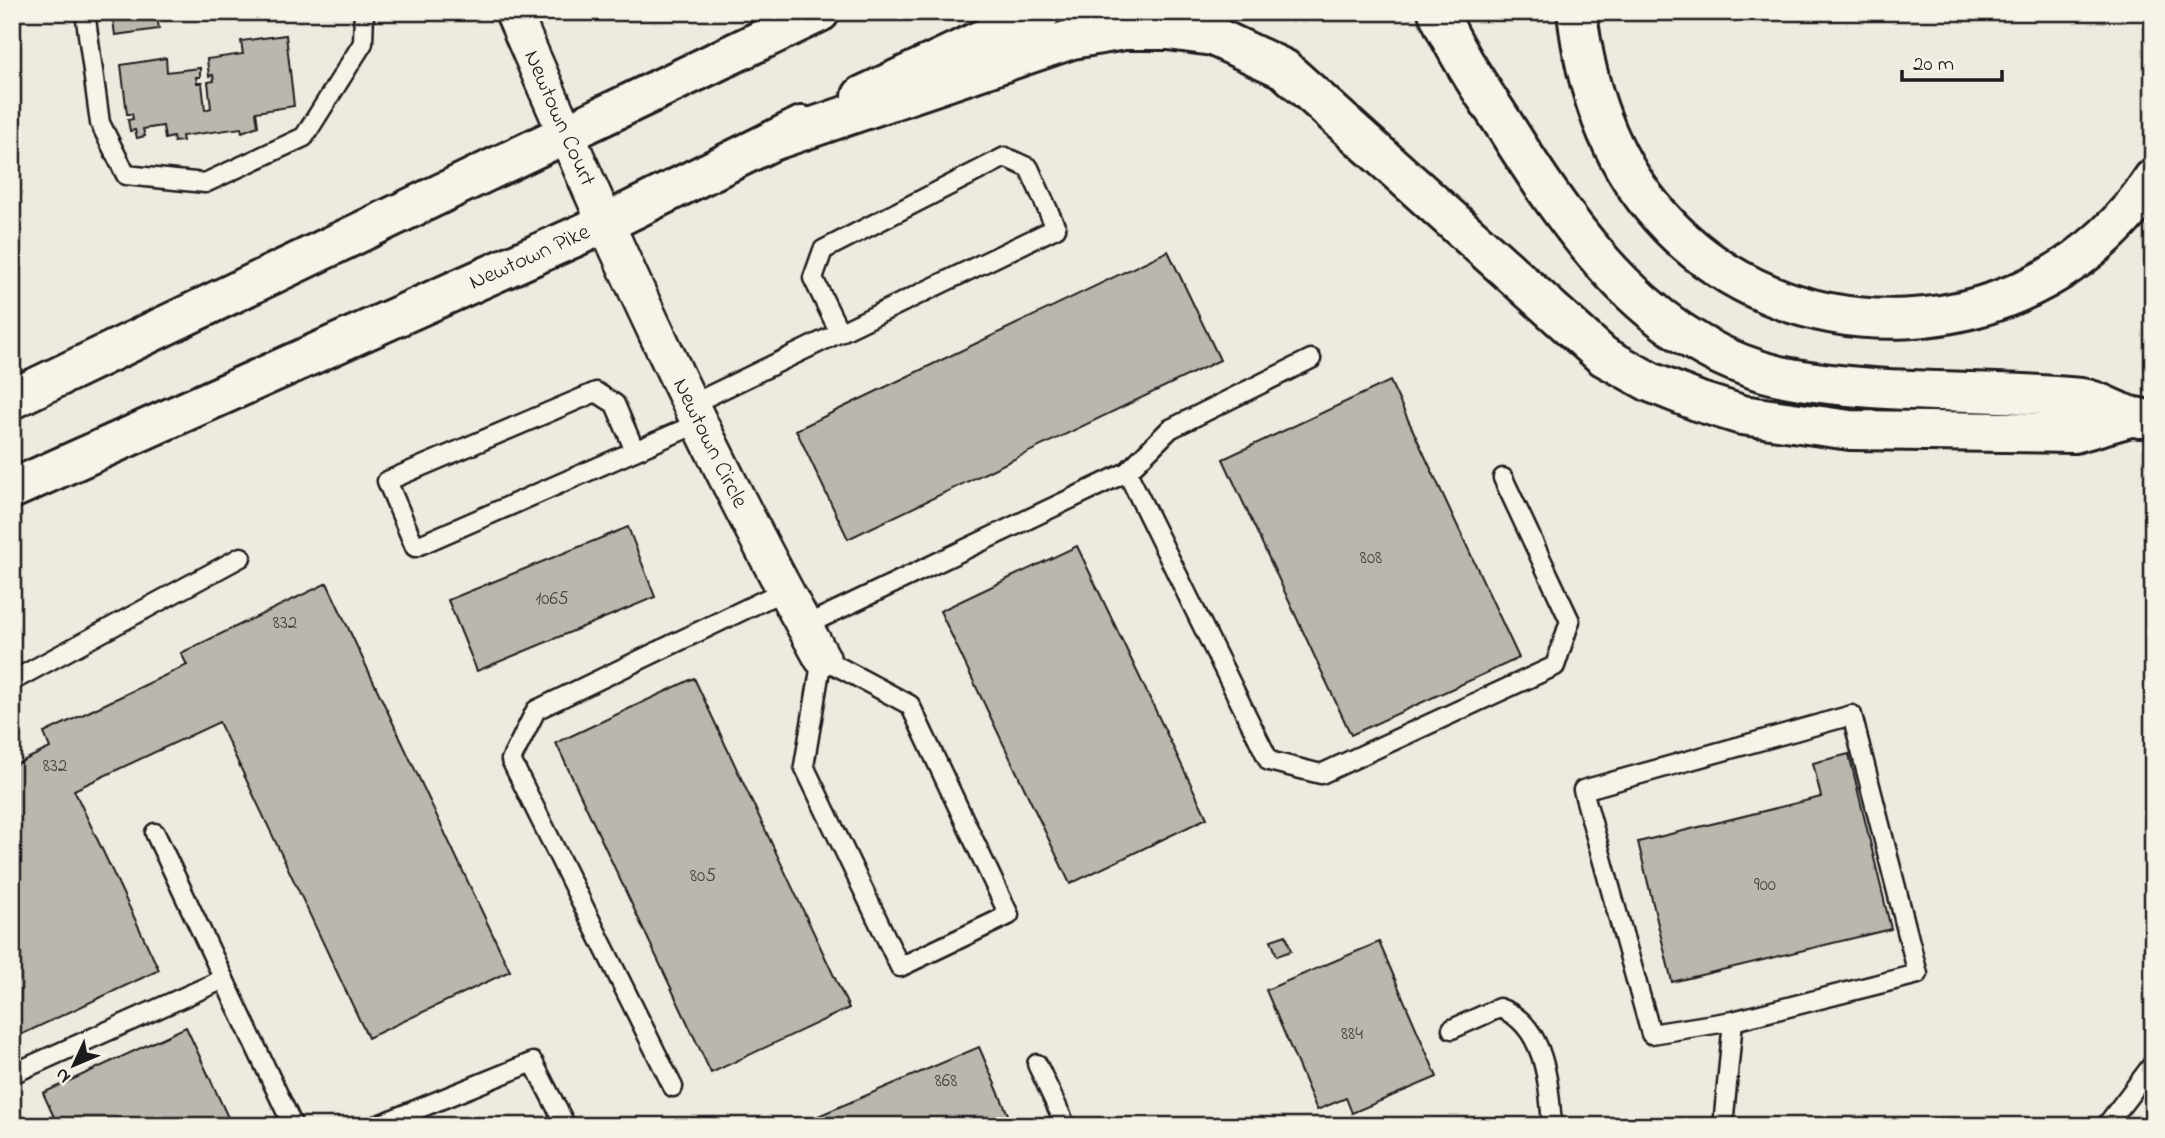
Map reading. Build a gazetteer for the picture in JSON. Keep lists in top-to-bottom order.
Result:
{
  "streets": {
    "highway": ["Newtown Pike"],
    "street": ["Newtown Court", "Newtown Circle"]
  },
  "crossings": [
    ["Newtown Court", "Newtown Pike"],
    ["Newtown Court", "Newtown Circle"],
    ["Newtown Pike", "Newtown Circle"]
  ],
  "house_numbers": [
    "808",
    "1065",
    "832",
    "832",
    "805",
    "900",
    "884",
    "868"
  ],
  "scale_bar": "20 m",
  "north": "bottom left"
}
